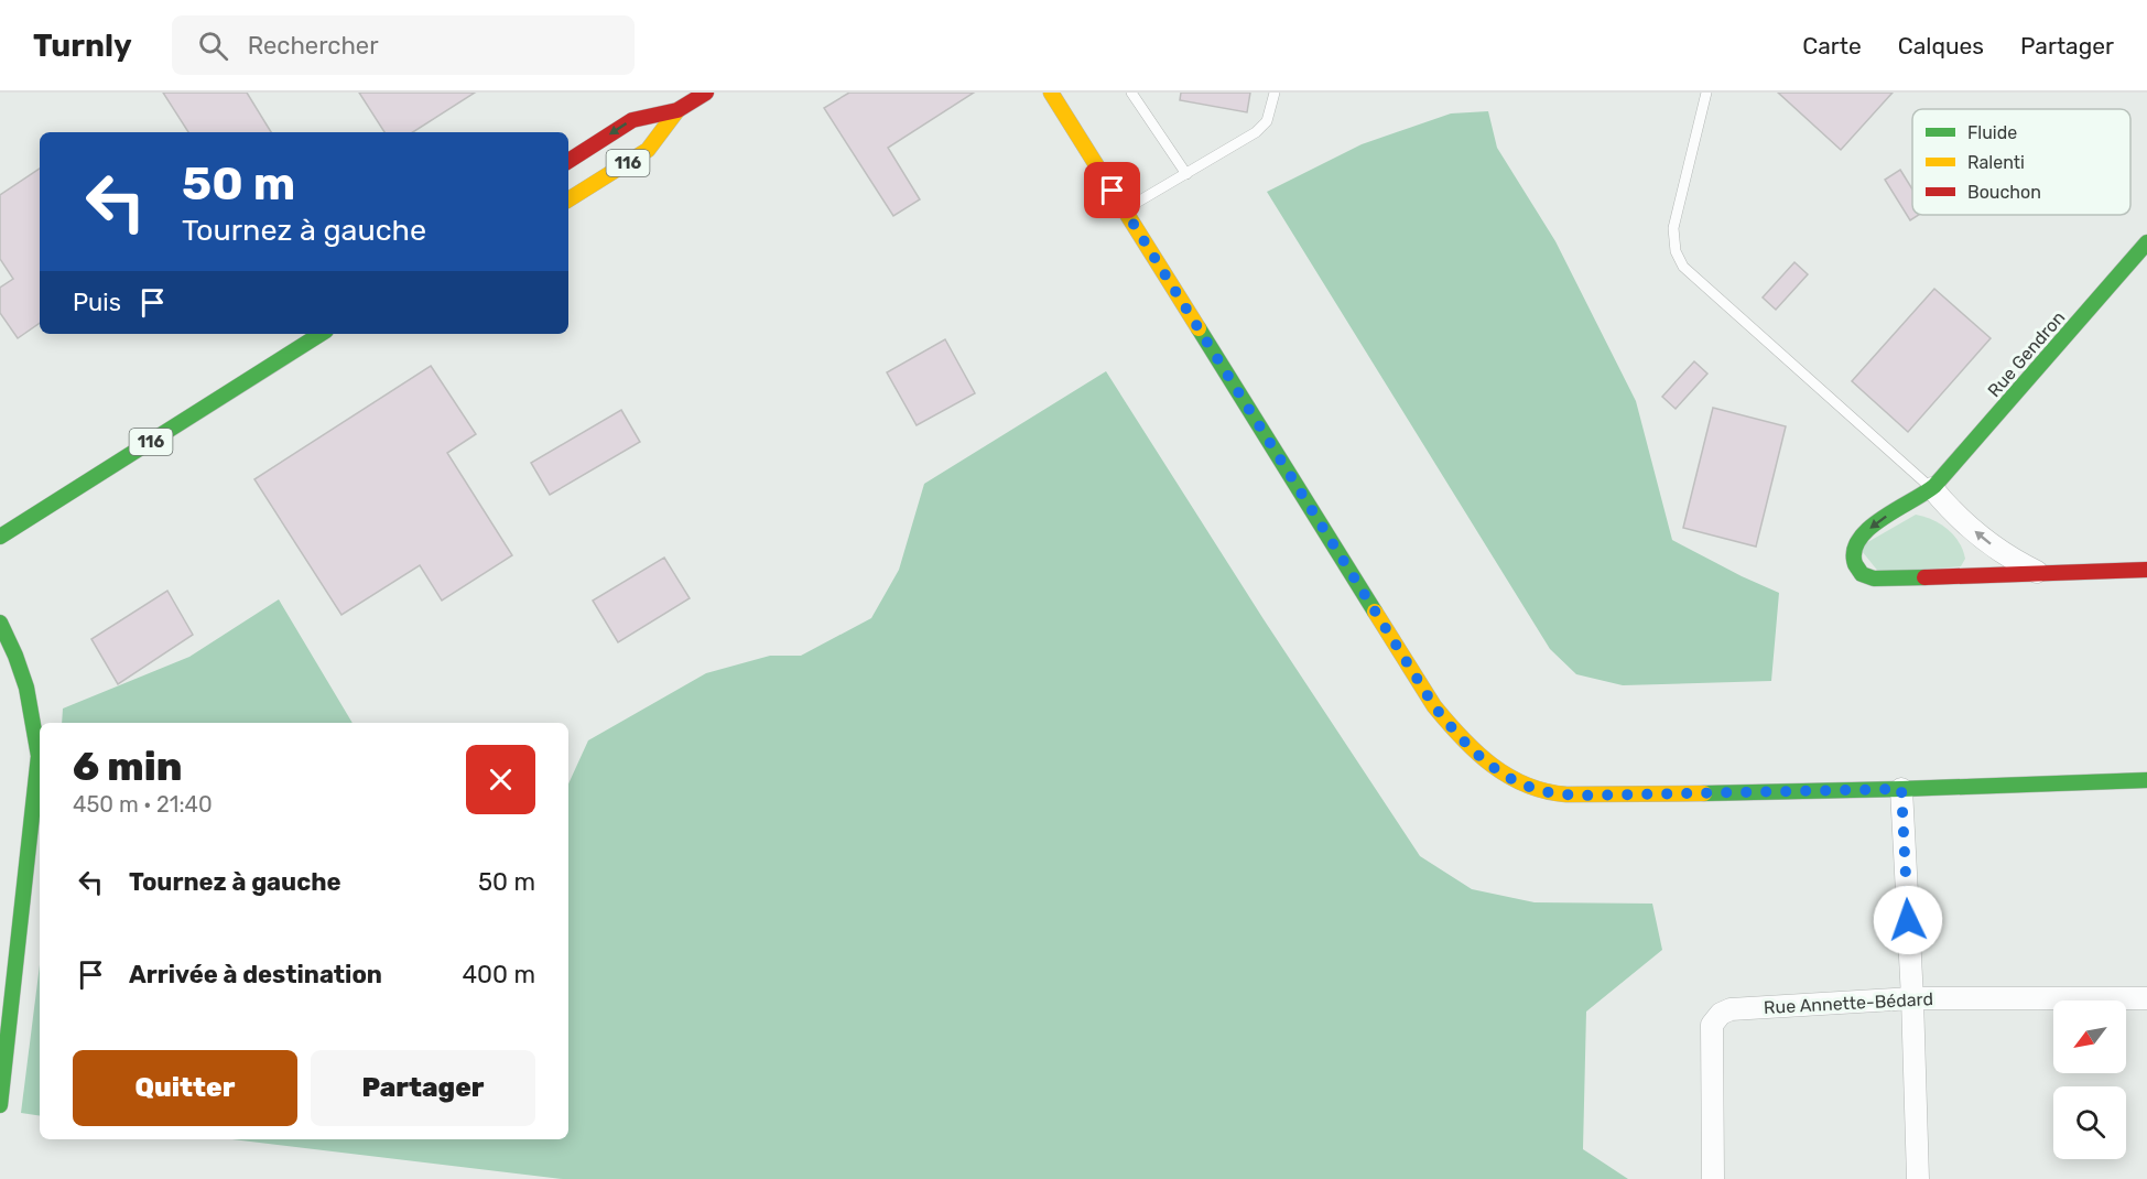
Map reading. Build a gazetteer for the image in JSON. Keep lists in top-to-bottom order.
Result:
{
  "streets": {
    "street": ["116", "Rue Gendron", "Rue Annette-Bédard"]
  },
  "legend": ["Fluide", "Ralenti", "Bouchon"],
  "north": "bottom left",
  "page": {
    "header": "Turnly",
    "search": "Rechercher",
    "nav": ["Carte", "Calques", "Partager"],
    "turn": ["50 m", "Tournez à gauche"],
    "then": "Puis",
    "heading": ["6 min", "450 m · 21:40"],
    "list": [
      {
        "name": "Tournez à gauche",
        "value": "50 m"
      },
      {
        "name": "Arrivée à destination",
        "value": "400 m"
      }
    ],
    "buttons": ["Quitter", "Partager"]
  }
}
